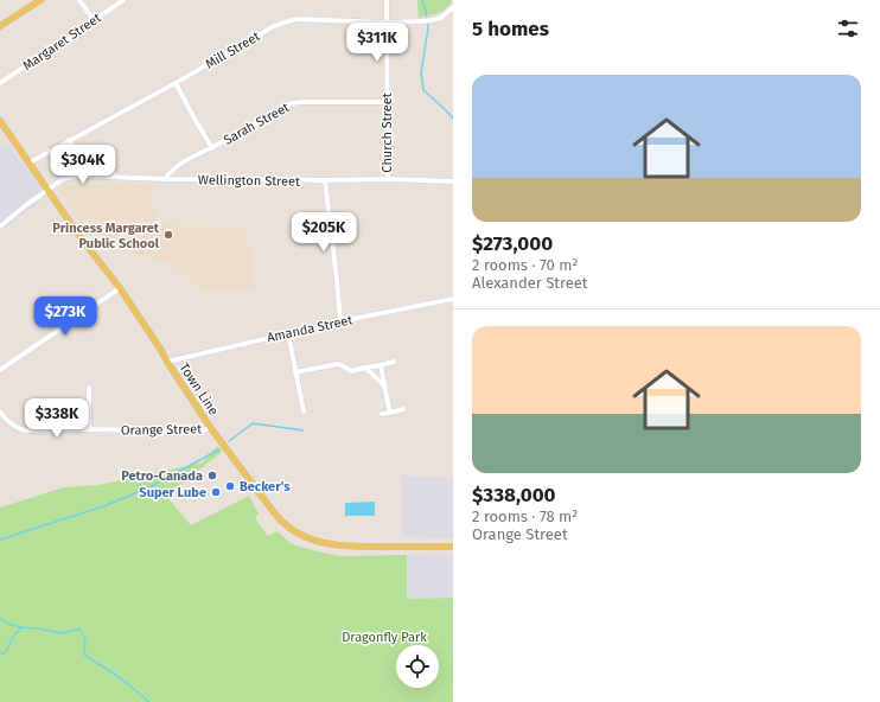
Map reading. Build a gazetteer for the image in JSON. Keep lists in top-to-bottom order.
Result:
{
  "streets": {
    "main road": ["Town Line"],
    "street": [
      "Margaret Street",
      "Mill Street",
      "Sarah Street",
      "Church Street",
      "Wellington Street",
      "Amanda Street",
      "Orange Street"
    ]
  },
  "crossings": [
    ["Mill Street", "Church Street"],
    ["Mill Street", "Town Line"],
    ["Sarah Street", "Church Street"],
    ["Sarah Street", "Wellington Street"],
    ["Church Street", "Wellington Street"],
    ["Wellington Street", "Town Line"],
    ["Amanda Street", "Town Line"],
    ["Town Line", "Orange Street"]
  ],
  "parks": ["Dragonfly Park"],
  "places": [
    "Princess Margaret Public School",
    "Petro-Canada",
    "Becker's",
    "Super Lube"
  ],
  "page": {
    "heading": "5 homes",
    "price": [
      "$311K",
      "$304K",
      "$205K",
      "$273K",
      "$338K"
    ],
    "list": [
      {
        "name": "$273,000",
        "note": "2 rooms · 70 m² · Alexander Street"
      },
      {
        "name": "$338,000",
        "note": "2 rooms · 78 m² · Orange Street"
      }
    ]
  }
}
